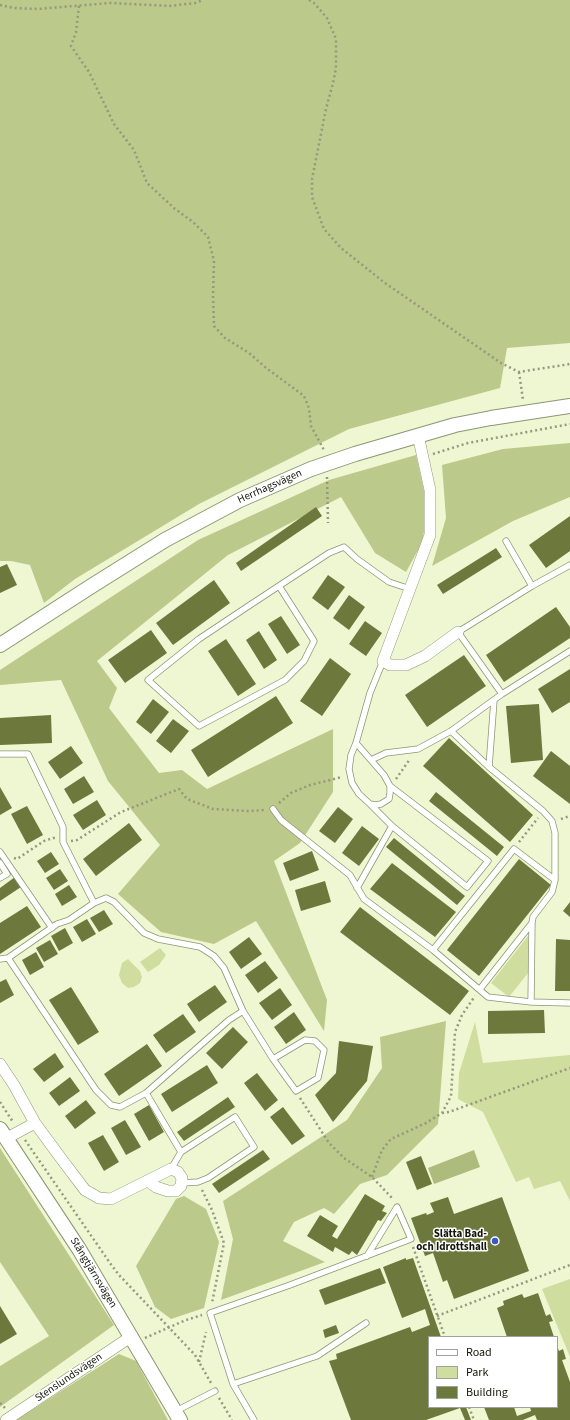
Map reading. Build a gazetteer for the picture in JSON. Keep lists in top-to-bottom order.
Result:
{
  "streets": {
    "street": ["Herrhagsvägen", "Stångtjärnsvägen", "Stenslundsvägen"]
  },
  "crossings": [
    ["Stångtjärnsvägen", "Stenslundsvägen"]
  ],
  "places": ["Slätta Bad- och Idrottshall"],
  "legend": ["Road", "Park", "Building"]
}
